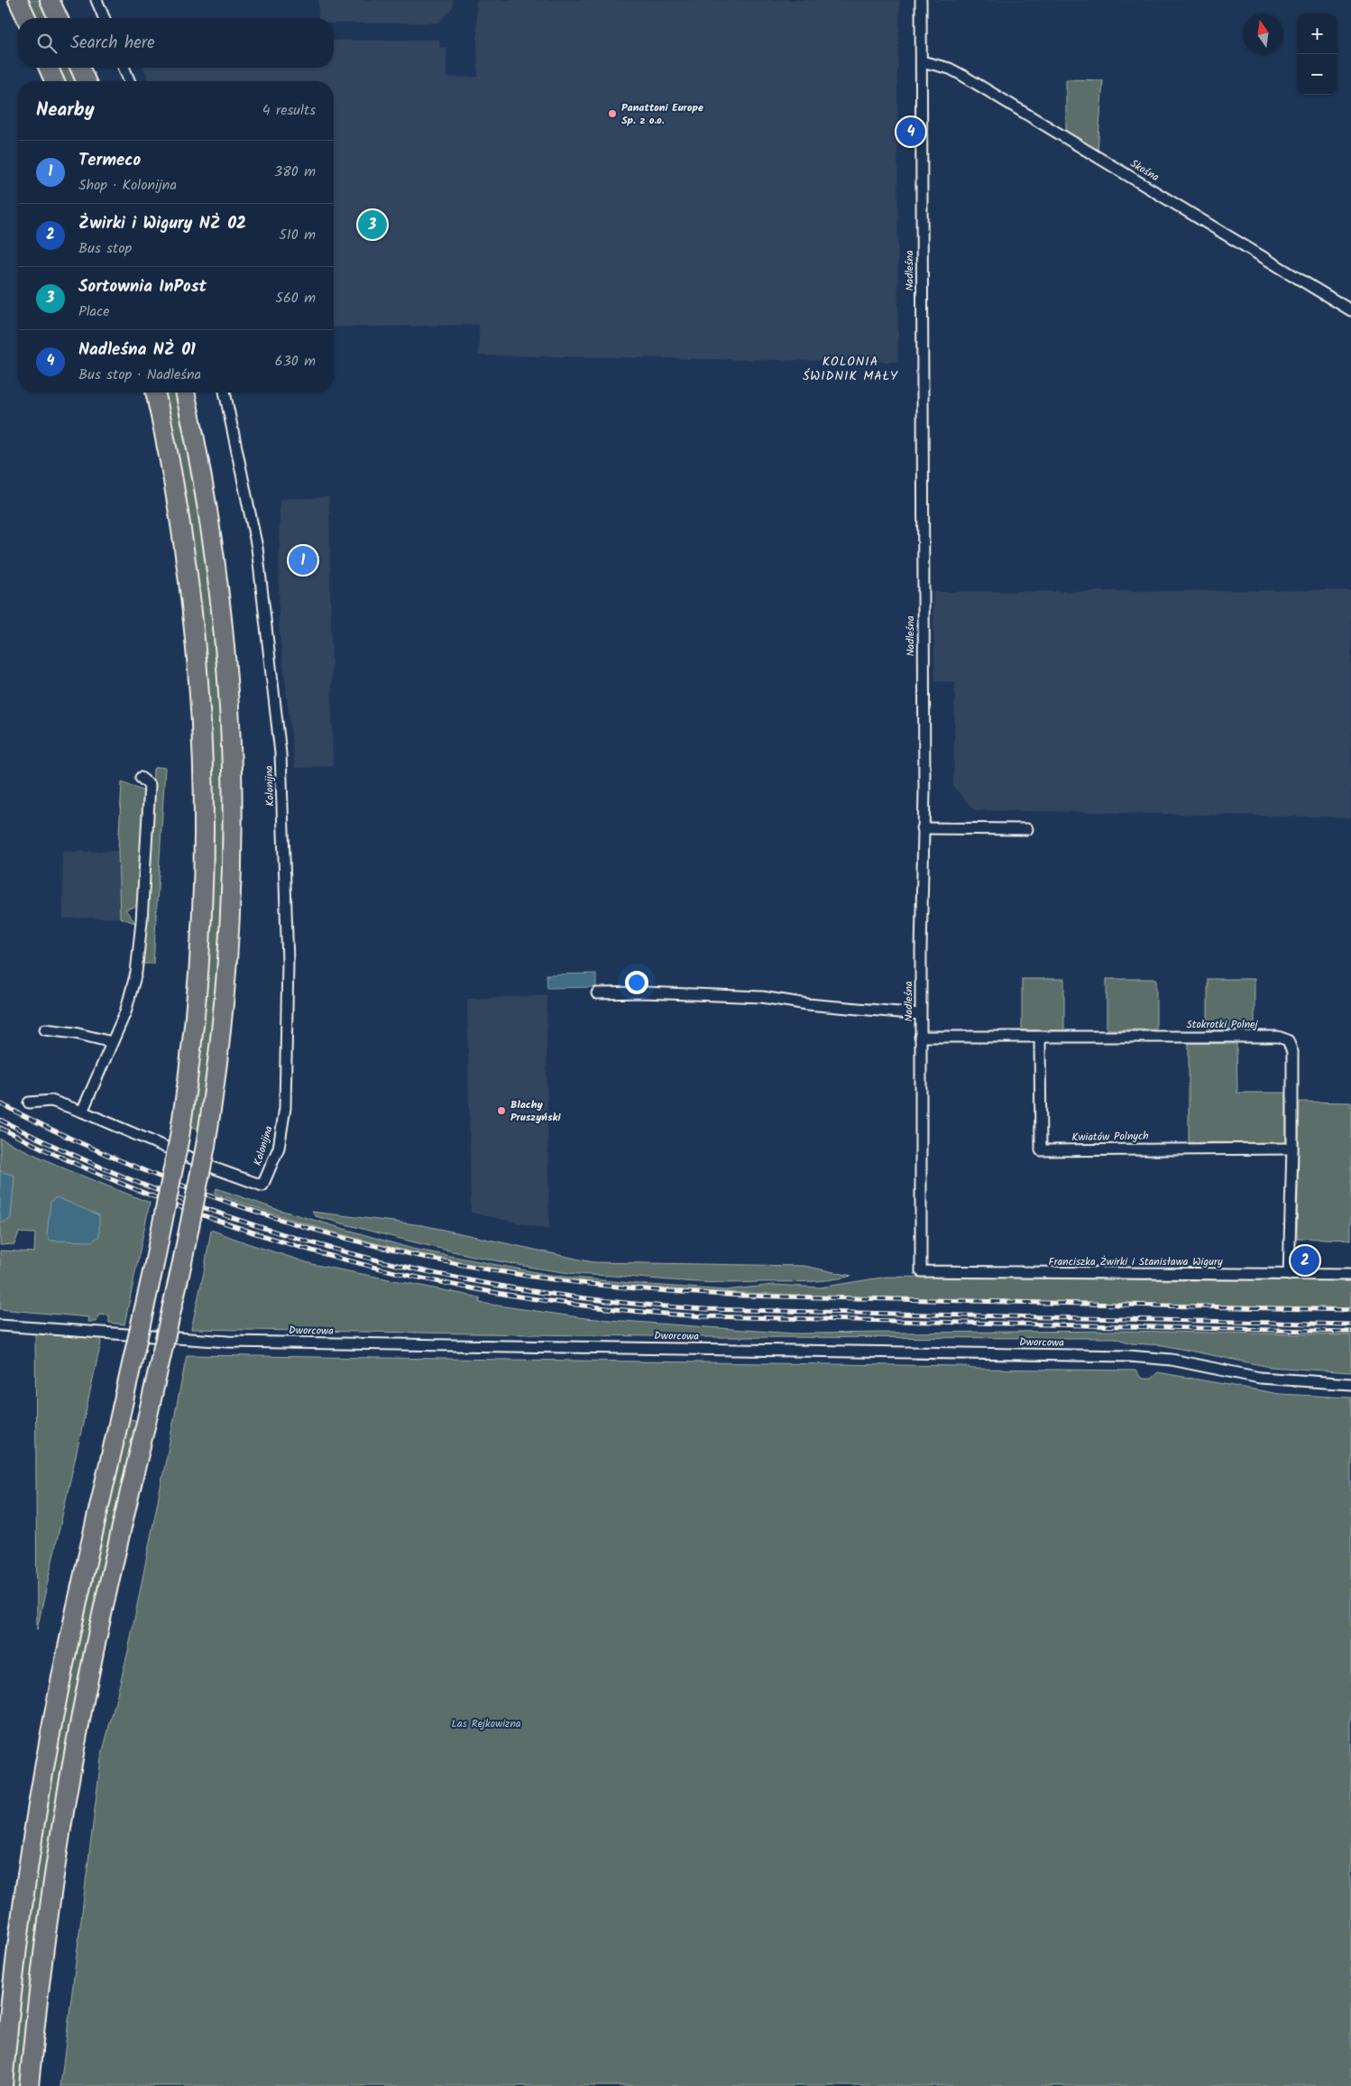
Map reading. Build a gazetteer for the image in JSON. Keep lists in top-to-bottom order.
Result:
{
  "streets": {
    "street": [
      "Skośna",
      "Nadleśna",
      "Kolonijna",
      "Stokrotki Polnej",
      "Kwiatów Polnych",
      "Franciszka Żwirki i Stanisława Wigury",
      "Dworcowa"
    ]
  },
  "crossings": [
    ["Skośna", "Nadleśna"],
    ["Nadleśna", "Stokrotki Polnej"],
    ["Nadleśna", "Franciszka Żwirki i Stanisława Wigury"],
    ["Stokrotki Polnej", "Kwiatów Polnych"],
    ["Stokrotki Polnej", "Franciszka Żwirki i Stanisława Wigury"]
  ],
  "districts": ["KOLONIA ŚWIDNIK MAŁY"],
  "parks": ["Las Rejkowizna"],
  "places": ["Panattoni Europe Sp. z o.o.", "Blachy Pruszyński"],
  "north": "top",
  "page": {
    "map_buttons": ["+", "−"],
    "search": "Search here",
    "heading": ["Nearby", "4 results"],
    "pins": [
      "4",
      "3",
      "1",
      "2"
    ],
    "list": [
      {
        "mark": "1",
        "name": "Termeco",
        "note": "Shop · Kolonijna",
        "value": "380 m"
      },
      {
        "mark": "2",
        "name": "Żwirki i Wigury NŻ 02",
        "note": "Bus stop",
        "value": "510 m"
      },
      {
        "mark": "3",
        "name": "Sortownia InPost",
        "note": "Place",
        "value": "560 m"
      },
      {
        "mark": "4",
        "name": "Nadleśna NŻ 01",
        "note": "Bus stop · Nadleśna",
        "value": "630 m"
      }
    ]
  }
}
